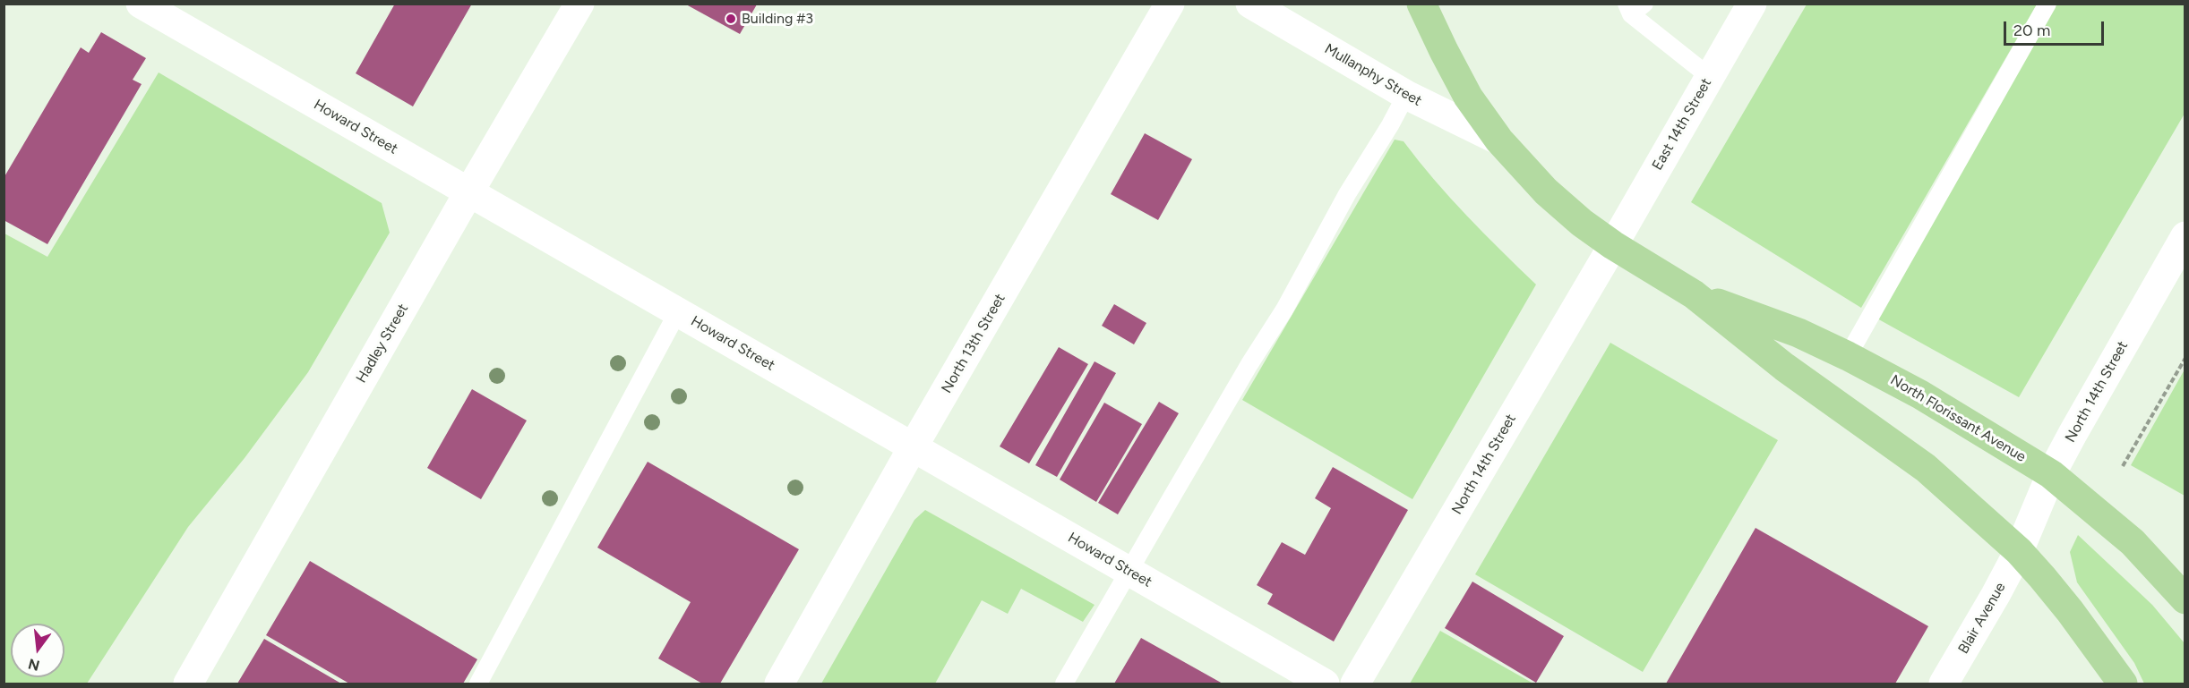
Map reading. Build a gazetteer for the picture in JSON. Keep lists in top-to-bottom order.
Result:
{
  "streets": {
    "main road": ["North Florissant Avenue"],
    "street": [
      "Mullanphy Street",
      "East 14th Street",
      "Howard Street",
      "Hadley Street",
      "North 13th Street",
      "North 14th Street",
      "Blair Avenue"
    ]
  },
  "crossings": [
    ["Mullanphy Street", "North Florissant Avenue"],
    ["East 14th Street", "North 14th Street"],
    ["East 14th Street", "North Florissant Avenue"],
    ["Howard Street", "Hadley Street"],
    ["Howard Street", "North 13th Street"],
    ["North 14th Street", "North Florissant Avenue"],
    ["North 14th Street", "Blair Avenue"],
    ["North Florissant Avenue", "Blair Avenue"]
  ],
  "places": ["Building #3"],
  "scale_bar": "20 m",
  "north": "bottom"
}
